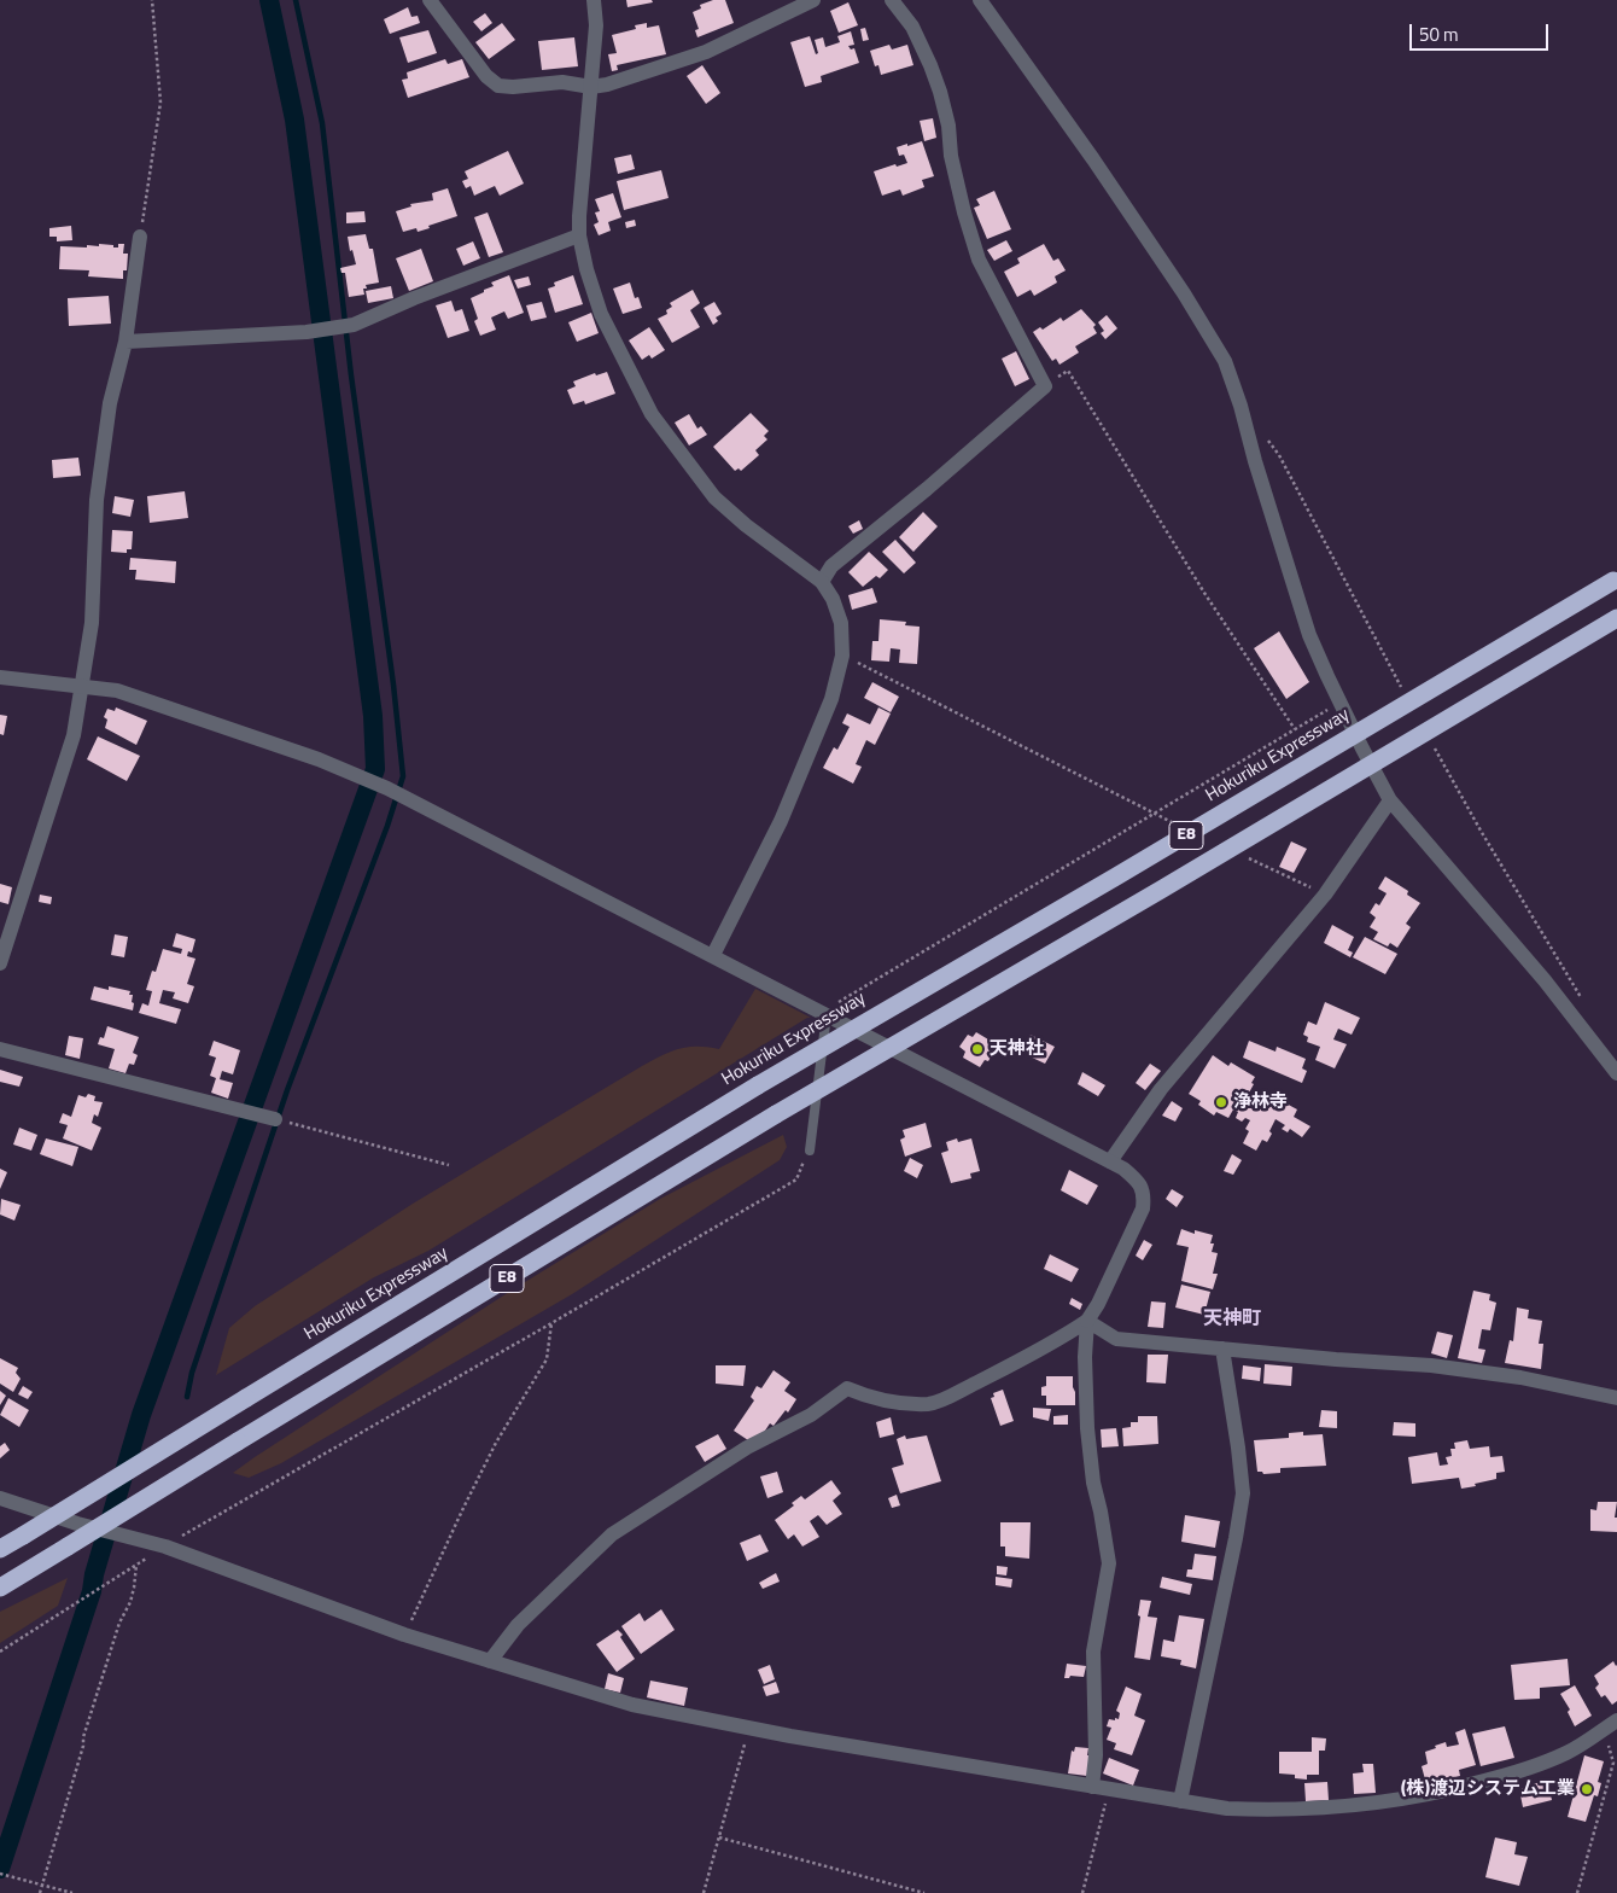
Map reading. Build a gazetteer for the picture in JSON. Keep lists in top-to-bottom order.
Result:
{
  "streets": {
    "highway": ["Hokuriku Expressway", "E8"]
  },
  "districts": ["天神町"],
  "places": ["天神社", "浄林寺", "(株)渡辺システム工業"],
  "scale_bar": "50 m"
}
